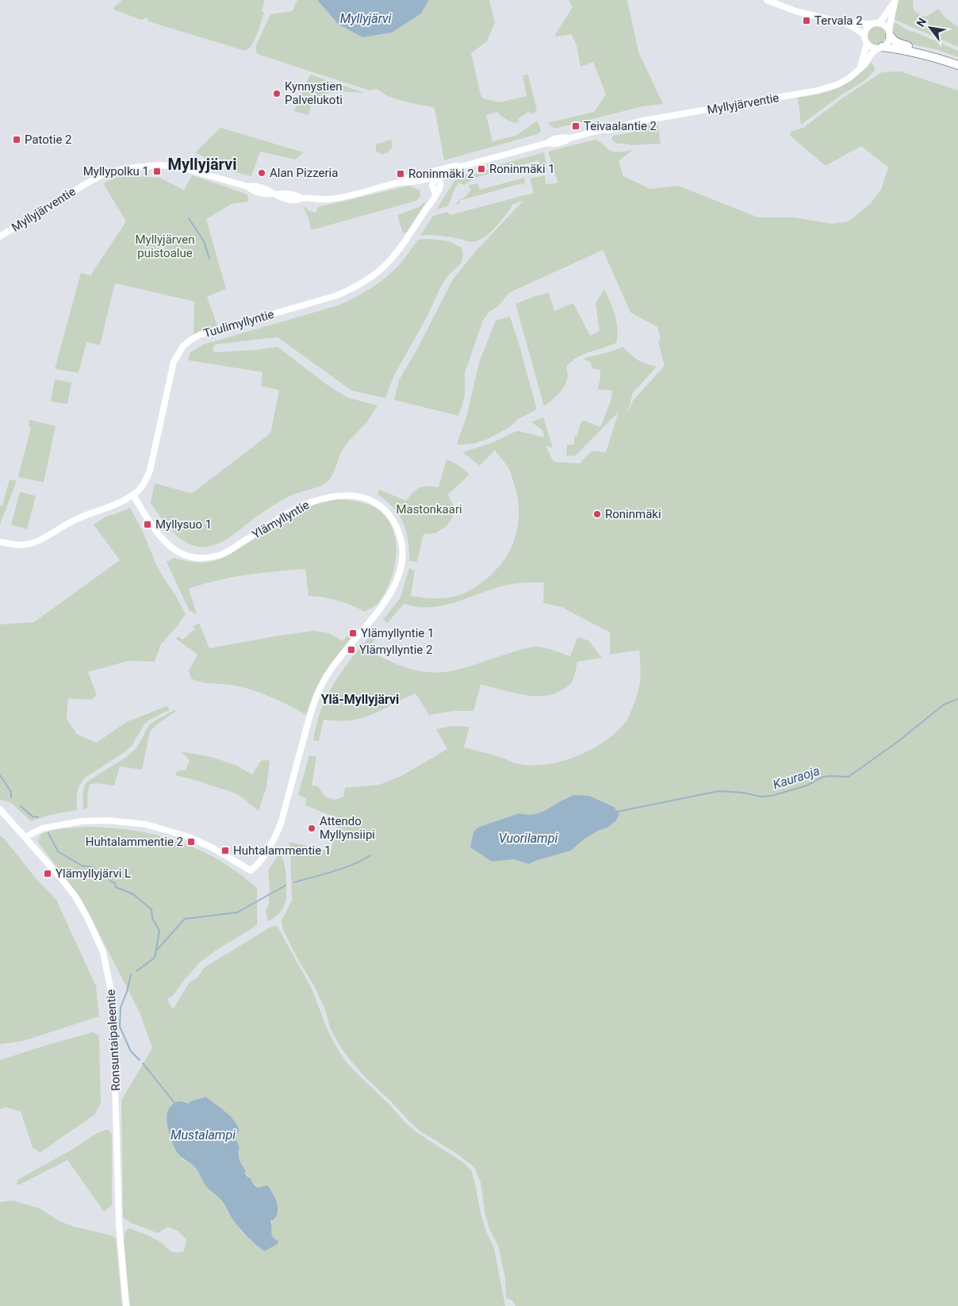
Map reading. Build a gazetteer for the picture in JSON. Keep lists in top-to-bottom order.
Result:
{
  "streets": {
    "street": [
      "Myllyjärventie",
      "Tuulimyllyntie",
      "Ylämyllyntie",
      "Ronsuntaipaleentie"
    ]
  },
  "crossings": [
    ["Myllyjärventie", "Tuulimyllyntie"],
    ["Tuulimyllyntie", "Ylämyllyntie"],
    ["Ylämyllyntie", "Ronsuntaipaleentie"]
  ],
  "districts": ["Myllyjärvi", "Ylä-Myllyjärvi"],
  "water": [
    "Myllyjärvi",
    "Kauraoja",
    "Vuorilampi",
    "Mustalampi"
  ],
  "parks": ["Myllyjärven puistoalue", "Mastonkaari"],
  "places": {
    "transit": [
      "Tervala 2",
      "Teivaalantie 2",
      "Patotie 2",
      "Roninmäki 1",
      "Myllypolku 1",
      "Roninmäki 2",
      "Myllysuo 1",
      "Ylämyllyntie 1",
      "Ylämyllyntie 2",
      "Huhtalammentie 2",
      "Huhtalammentie 1",
      "Ylämyllyjärvi L"
    ],
    "other": [
      "Kynnystien Palvelukoti",
      "Alan Pizzeria",
      "Roninmäki",
      "Attendo Myllynsiipi"
    ]
  },
  "north": "top left"
}
